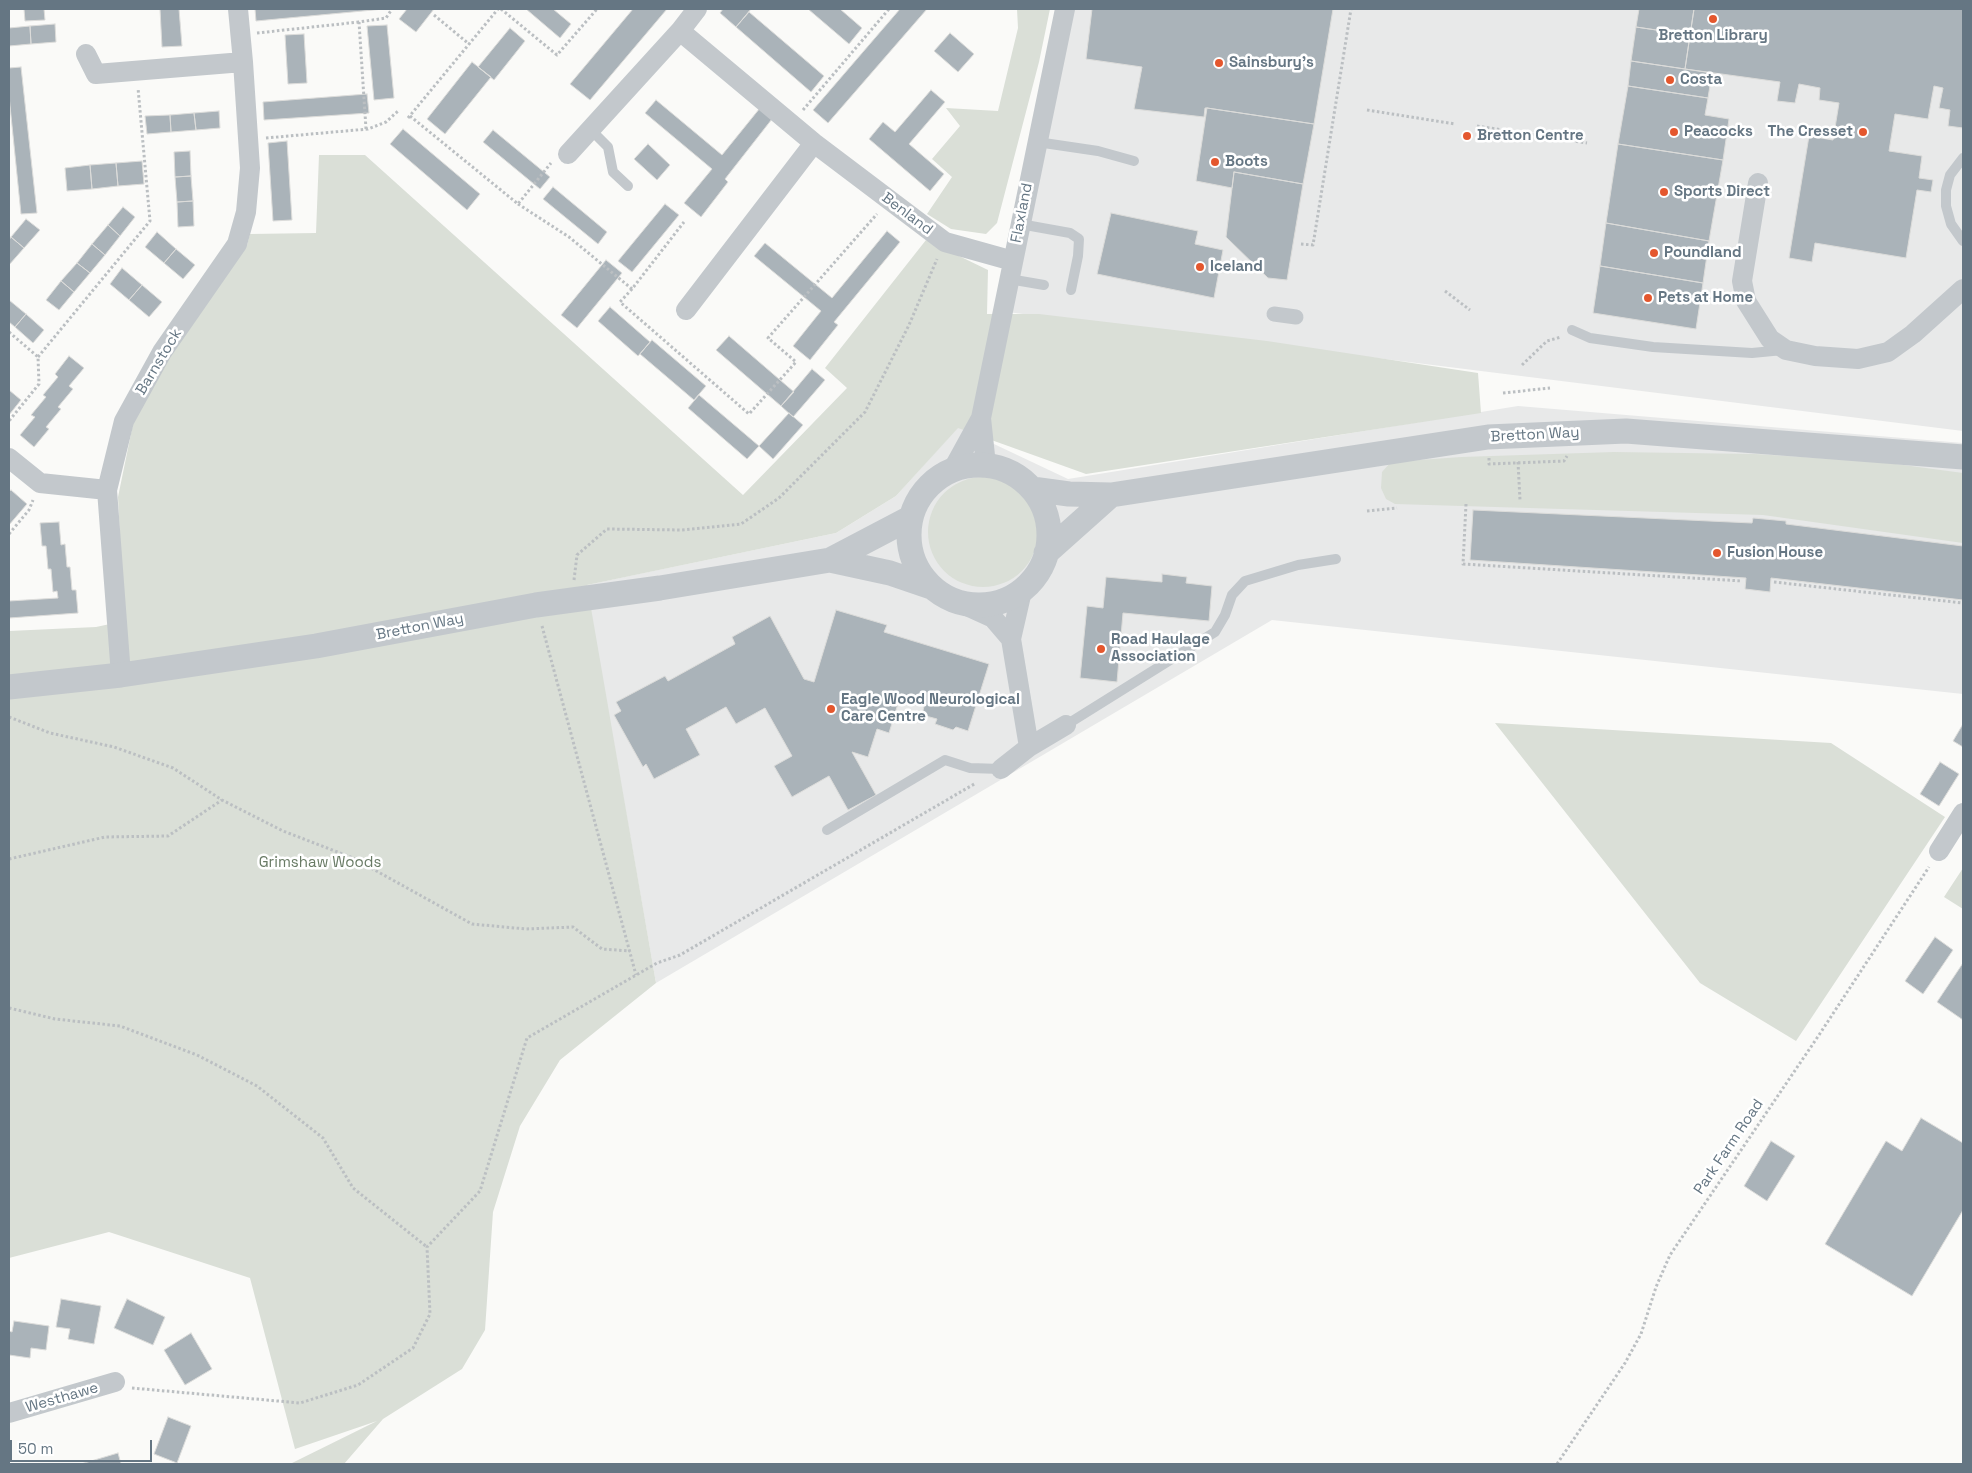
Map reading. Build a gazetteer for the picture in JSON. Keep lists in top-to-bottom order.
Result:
{
  "streets": {
    "street": [
      "Flaxland",
      "Benland",
      "Barnstock",
      "Bretton Way",
      "Westhawe"
    ],
    "path": ["Park Farm Road"]
  },
  "crossings": [
    ["Flaxland", "Benland"],
    ["Flaxland", "Bretton Way"],
    ["Barnstock", "Bretton Way"]
  ],
  "parks": ["Grimshaw Woods"],
  "places": [
    "Bretton Library",
    "Sainsbury's",
    "Costa",
    "Peacocks",
    "The Cresset",
    "Bretton Centre",
    "Boots",
    "Sports Direct",
    "Poundland",
    "Iceland",
    "Pets at Home",
    "Fusion House",
    "Road Haulage Association",
    "Eagle Wood Neurological Care Centre"
  ],
  "scale_bar": "50 m"
}
